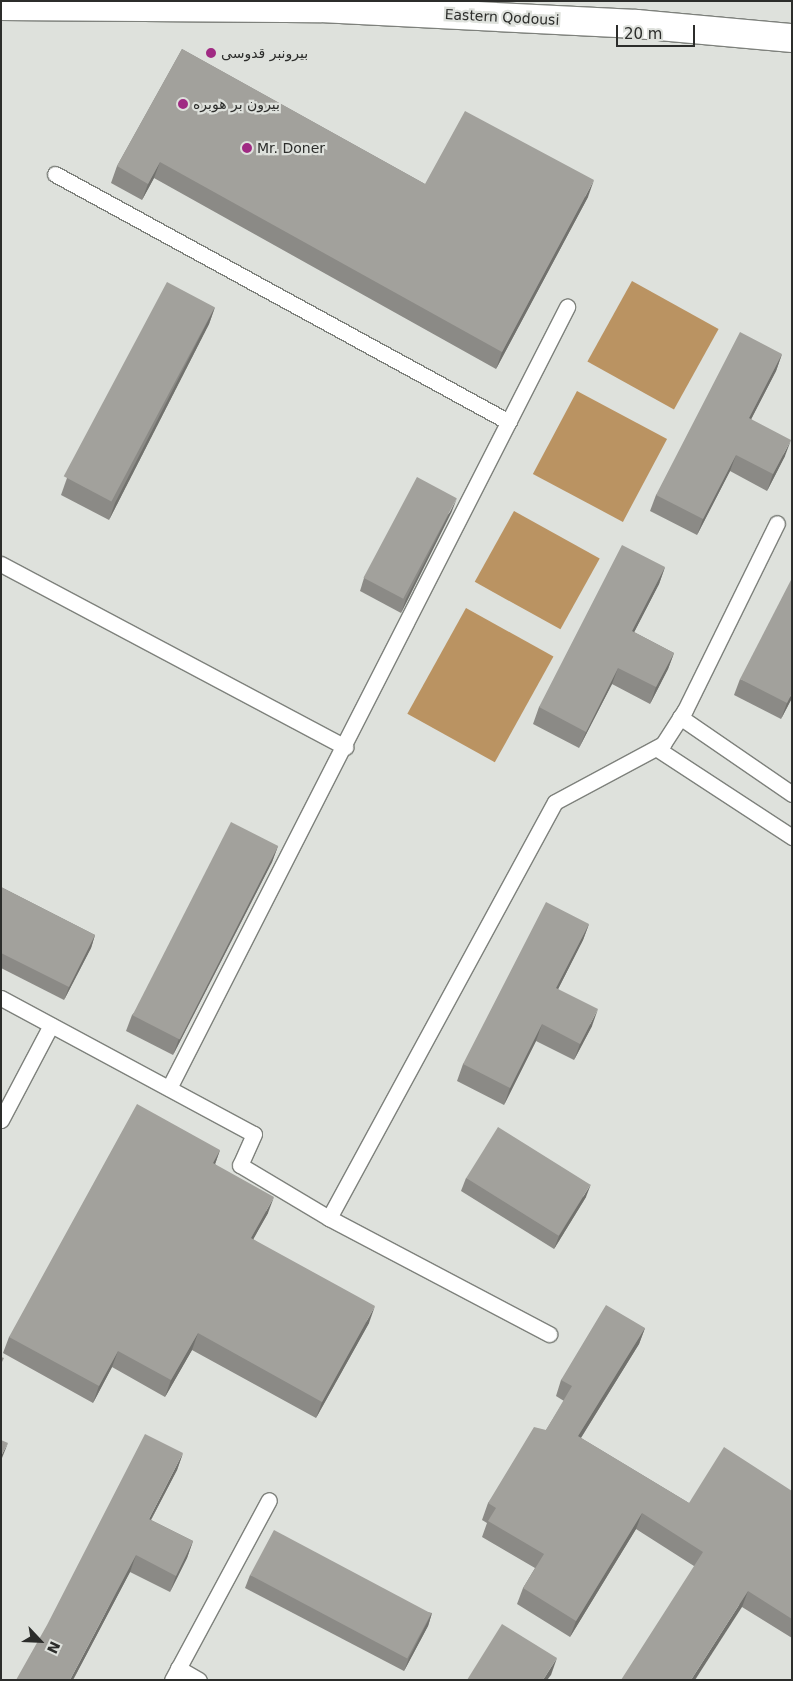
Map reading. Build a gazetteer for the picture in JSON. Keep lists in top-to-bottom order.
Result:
{
  "streets": {
    "main road": ["Eastern Qodousi"]
  },
  "places": ["بیرونبر قدوسی", "بیرون بر هوبره", "Mr. Doner"],
  "scale_bar": "20 m",
  "north": "bottom right"
}
